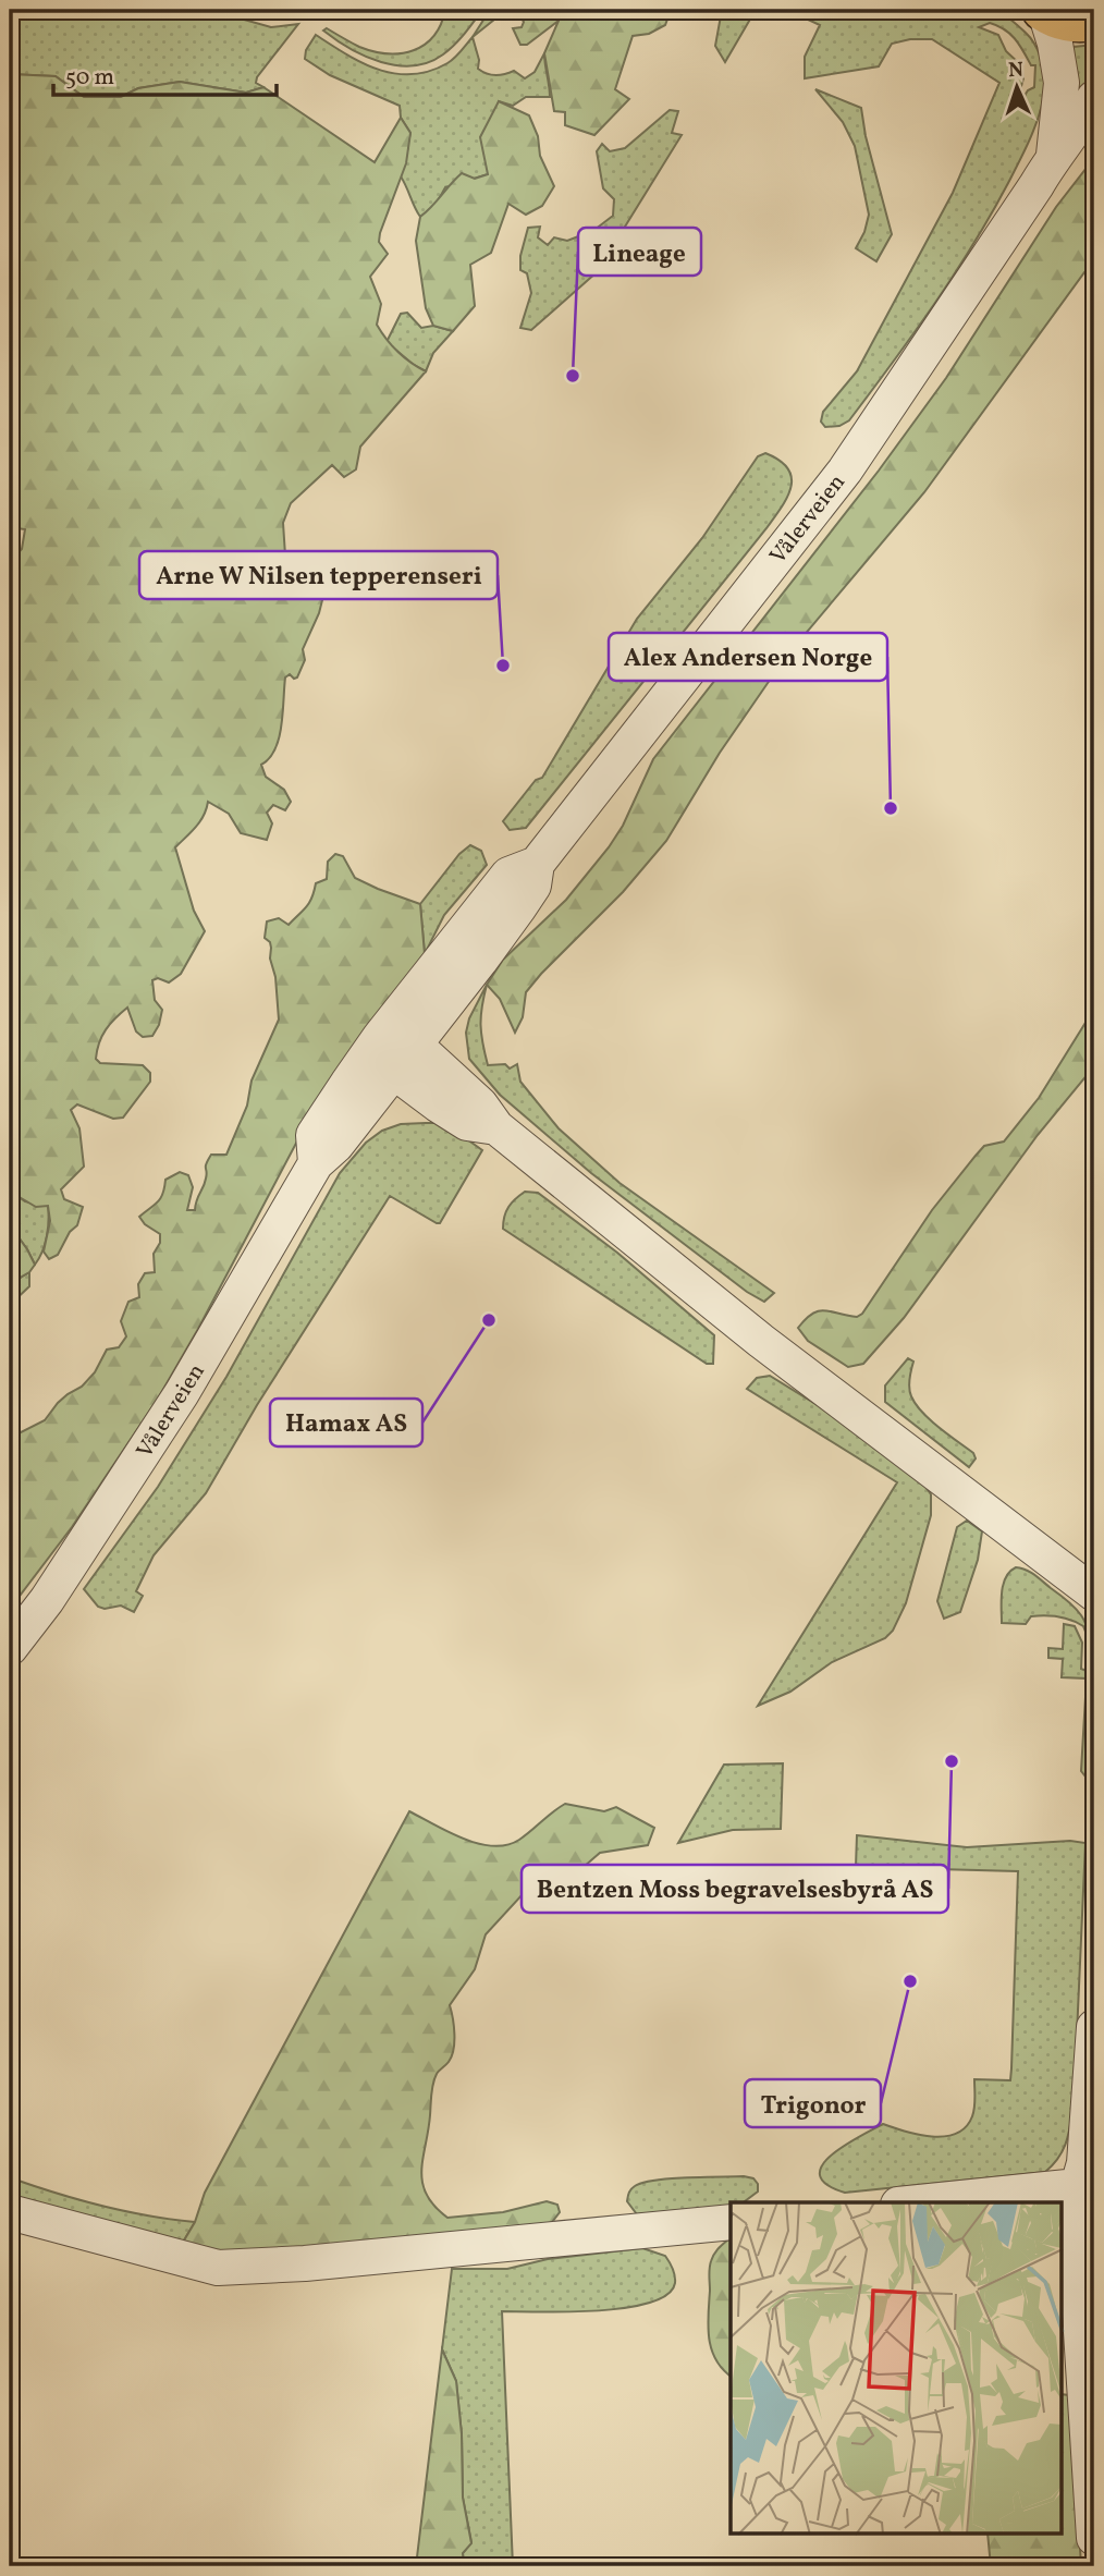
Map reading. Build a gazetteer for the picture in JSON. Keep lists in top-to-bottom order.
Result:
{
  "streets": {
    "street": ["Vålerveien"]
  },
  "places": [
    "Lineage",
    "Arne W Nilsen tepperenseri",
    "Alex Andersen Norge",
    "Hamax AS",
    "Bentzen Moss begravelsesbyrå AS",
    "Trigonor"
  ],
  "scale_bar": "50 m",
  "north": "top"
}
